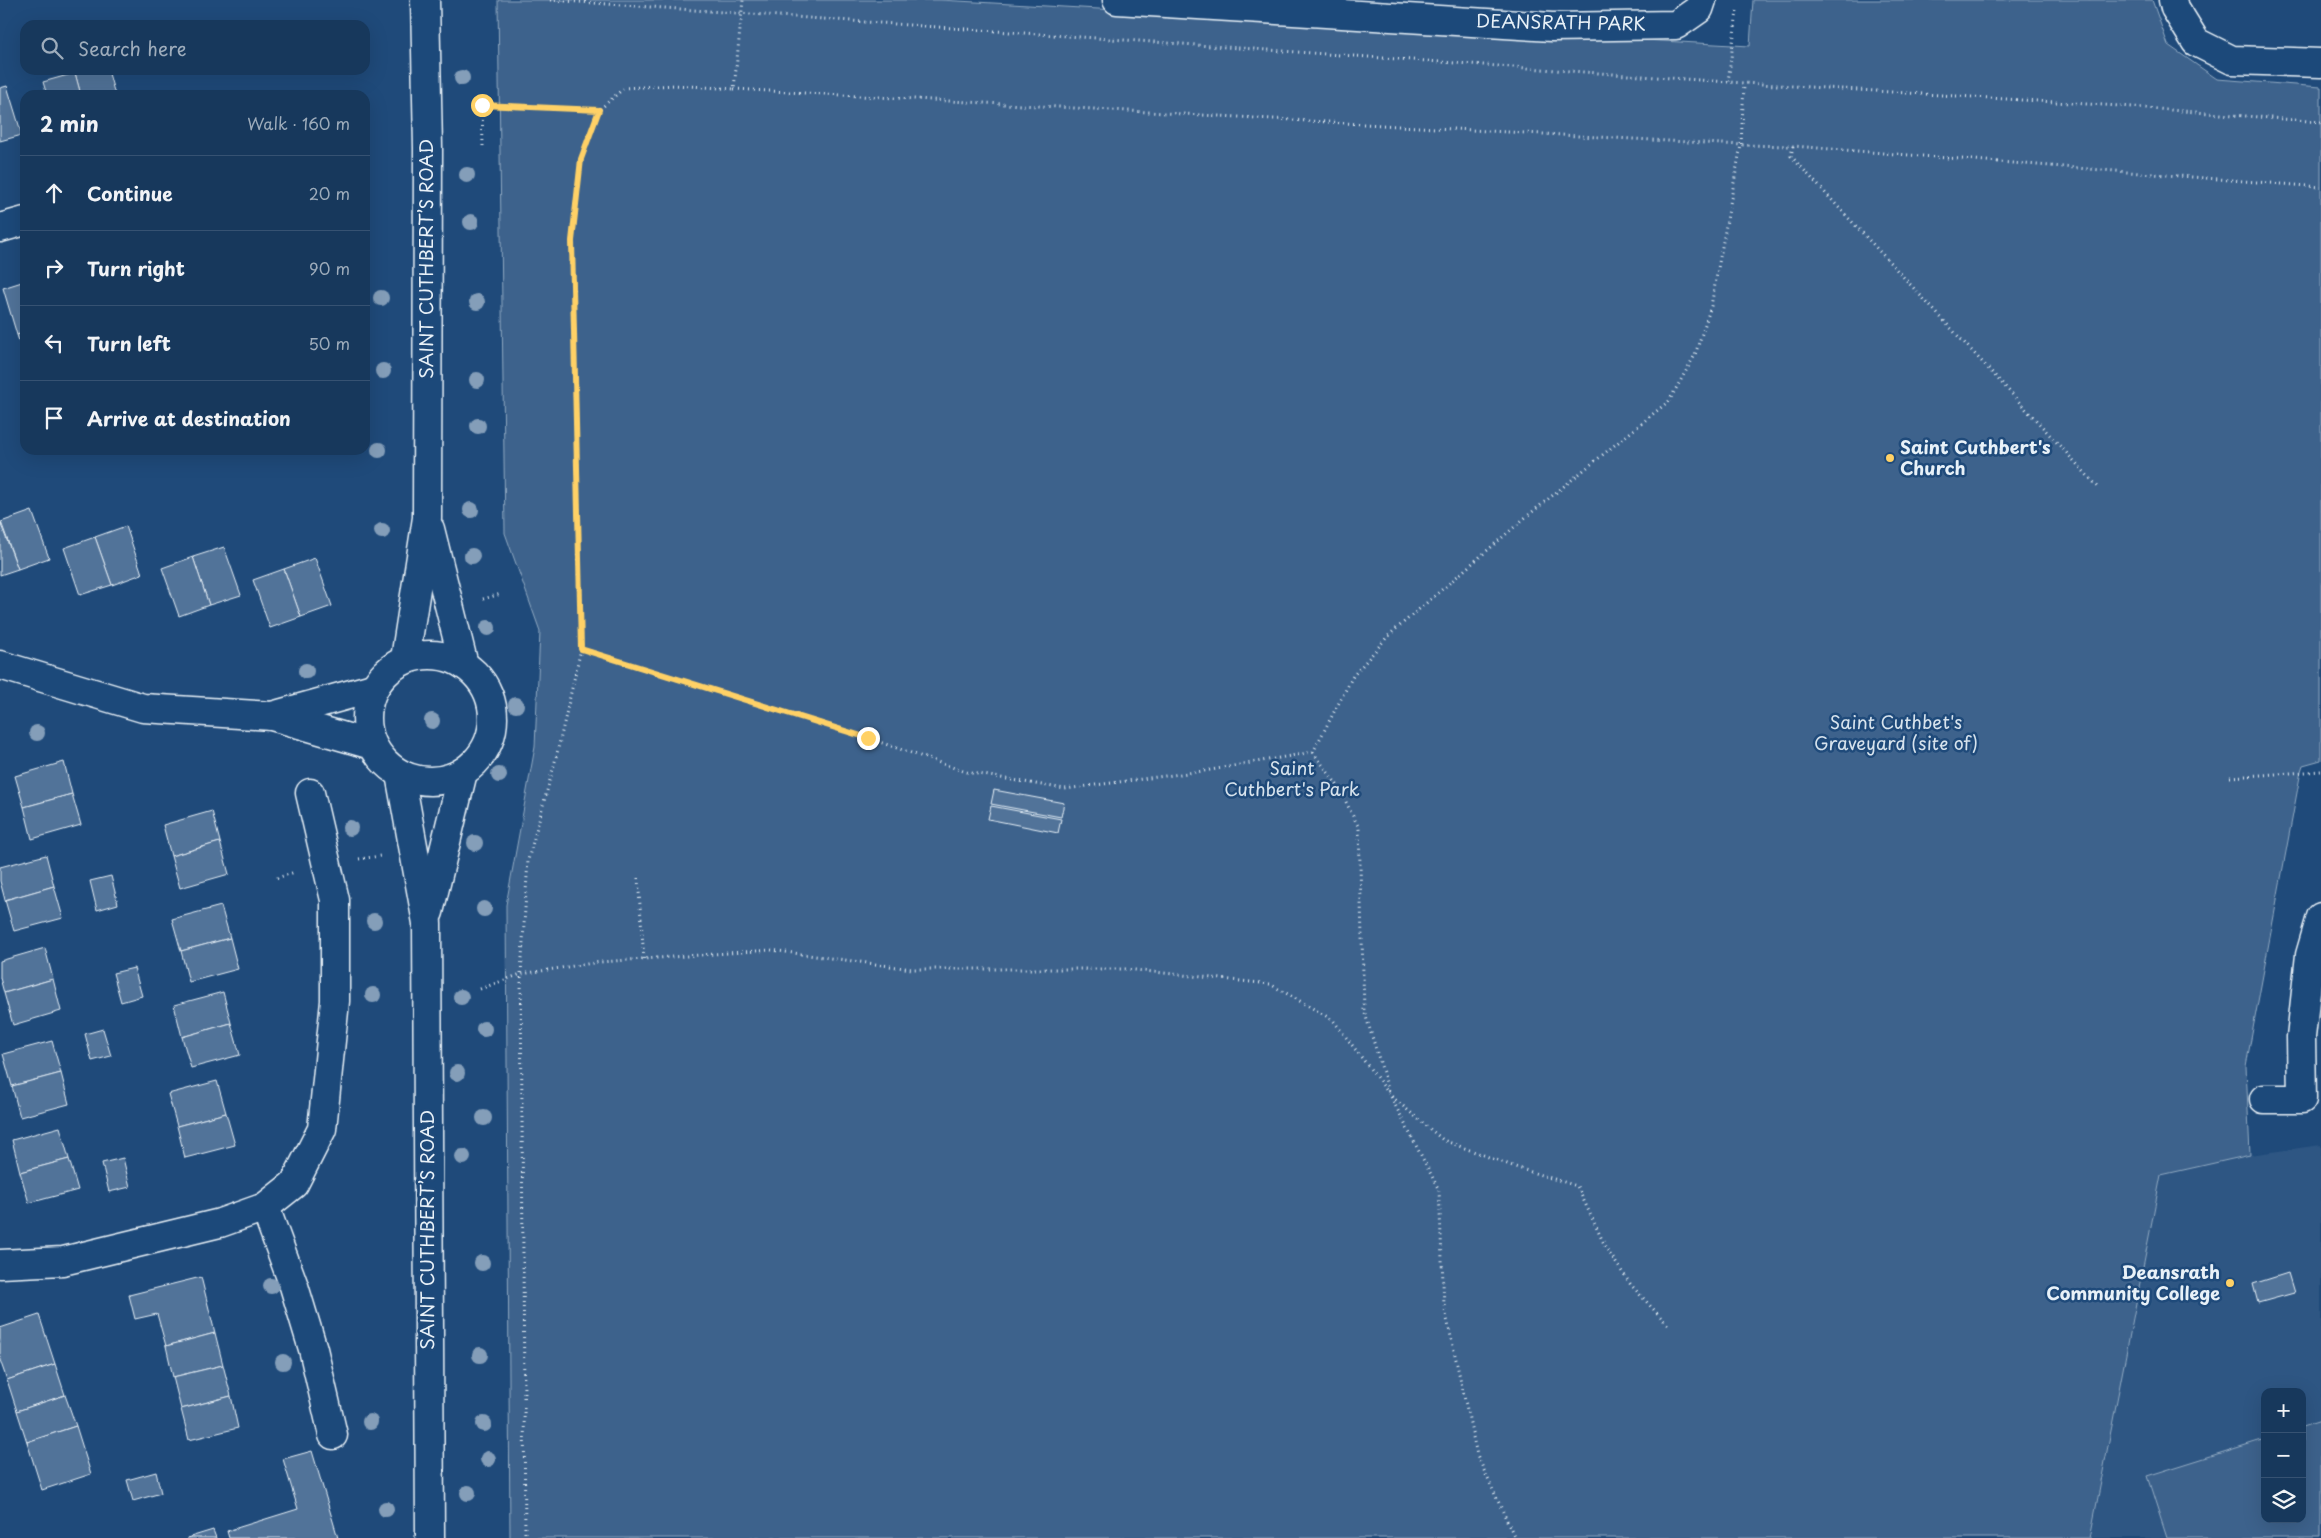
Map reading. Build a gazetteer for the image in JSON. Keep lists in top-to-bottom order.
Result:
{
  "streets": {
    "street": ["DEANSRATH PARK", "SAINT CUTHBERT’S ROAD"]
  },
  "parks": ["Saint Cuthbet's Graveyard (site of)", "Saint Cuthbert's Park"],
  "places": ["Saint Cuthbert's Church", "Deansrath Community College"],
  "page": {
    "search": "Search here",
    "heading": ["2 min", "Walk · 160 m"],
    "list": [
      ["Continue", "20 m"],
      ["Turn right", "90 m"],
      ["Turn left", "50 m"],
      "Arrive at destination"
    ],
    "map_buttons": ["+", "−"]
  }
}
